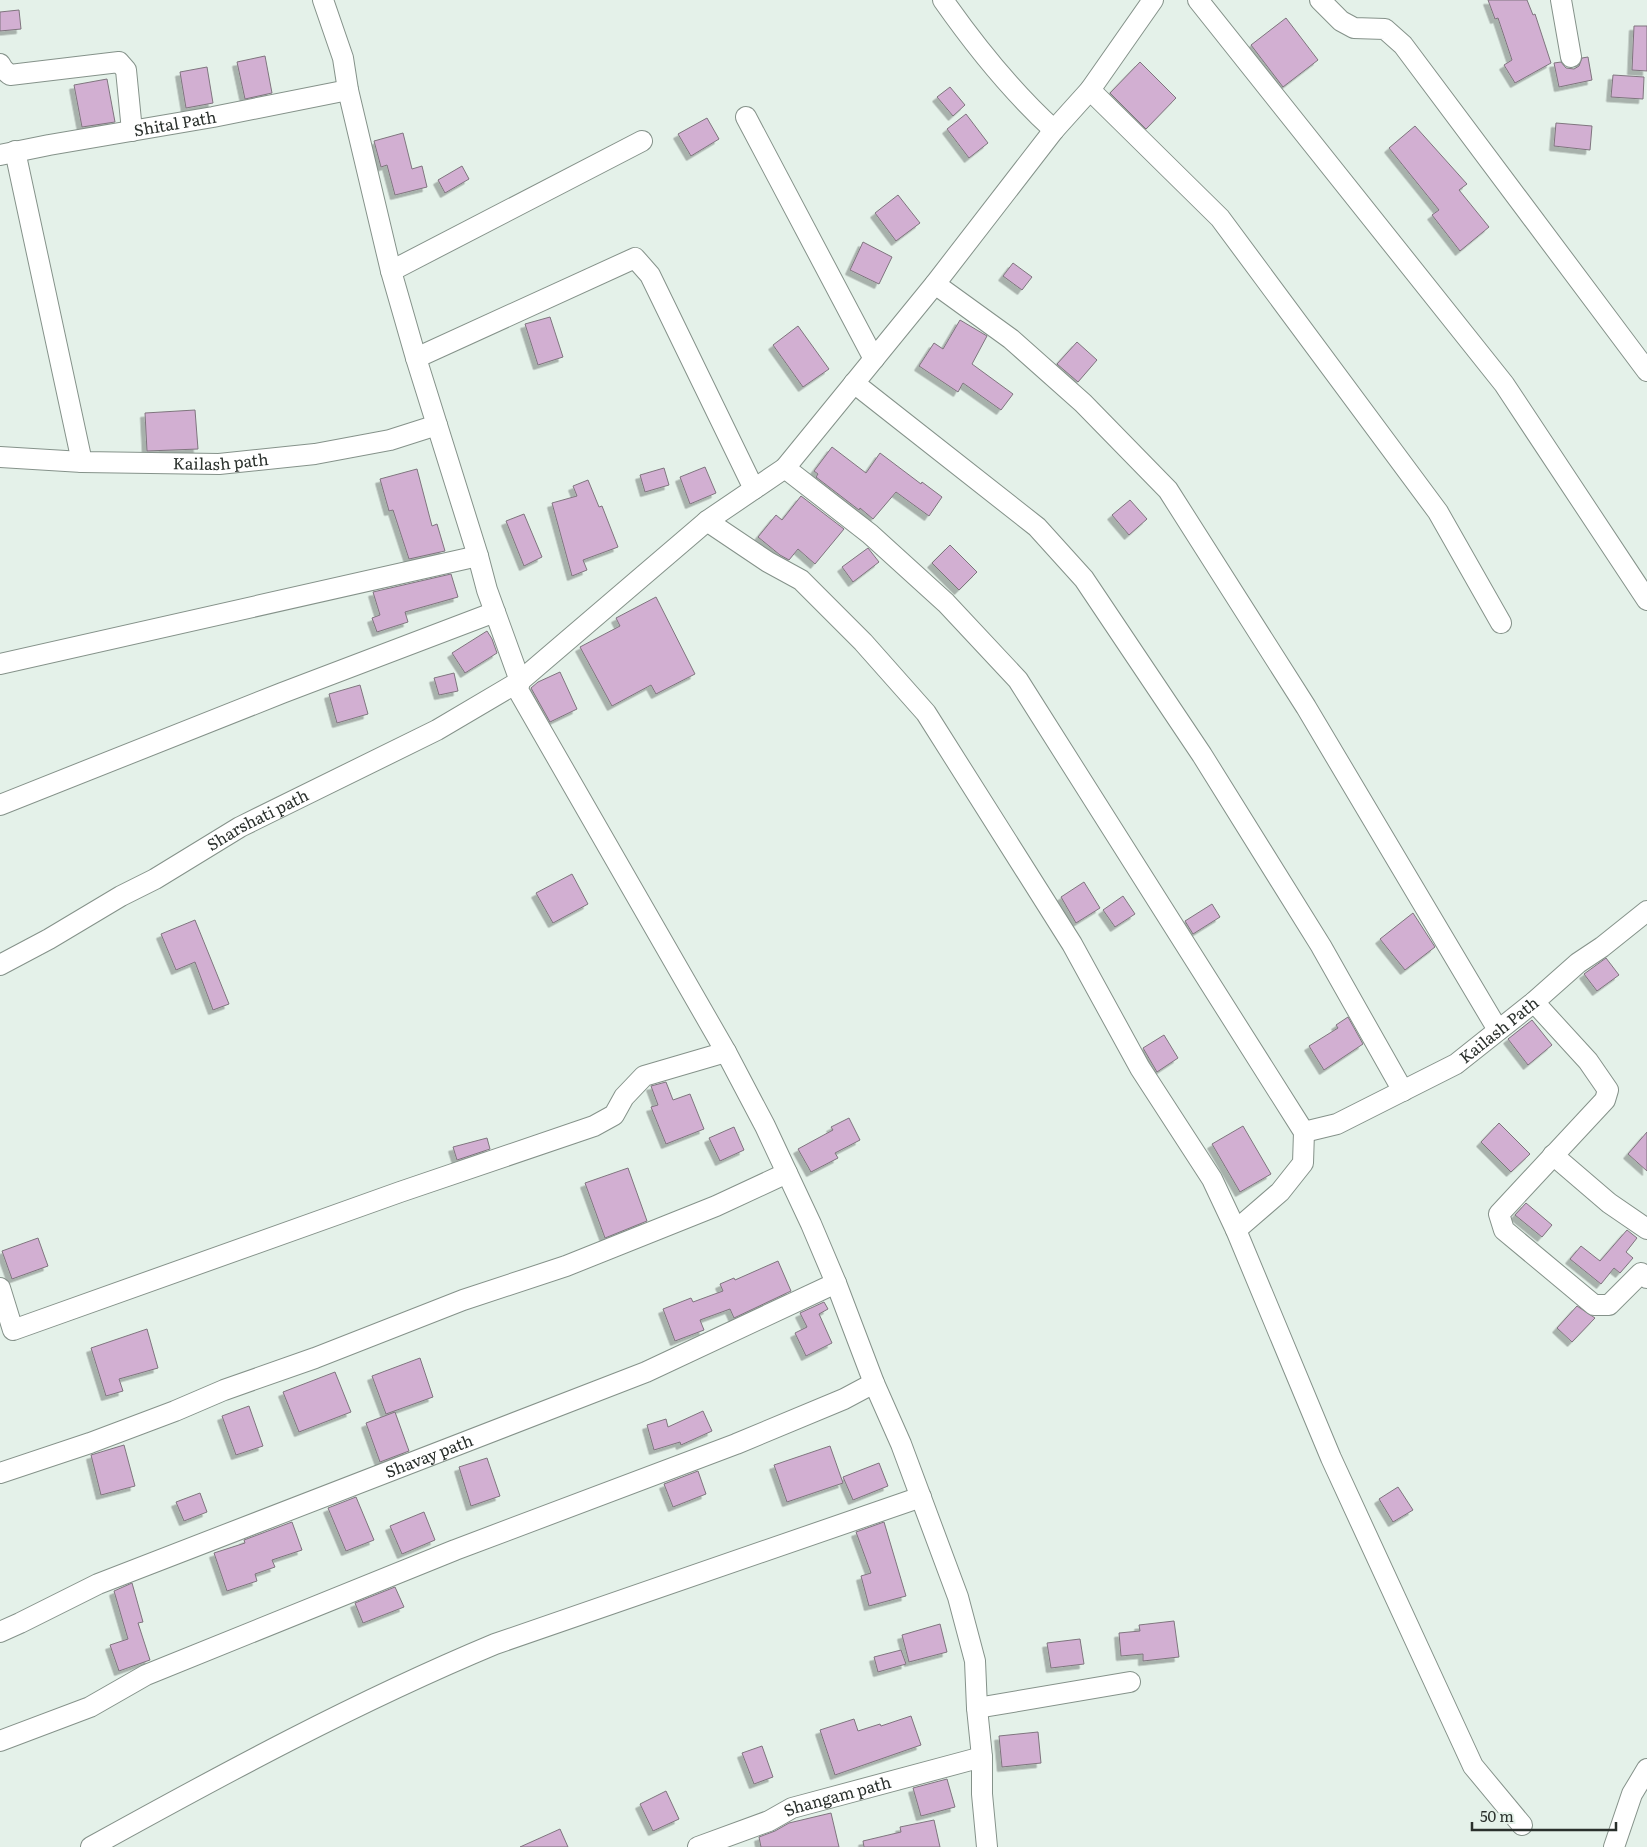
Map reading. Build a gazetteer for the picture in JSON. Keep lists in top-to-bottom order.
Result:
{
  "streets": {
    "street": [
      "Shital Path",
      "Kailash path",
      "Sharshati path",
      "Kailash Path",
      "Shavay path",
      "Shangam path"
    ]
  },
  "scale_bar": "50 m"
}
